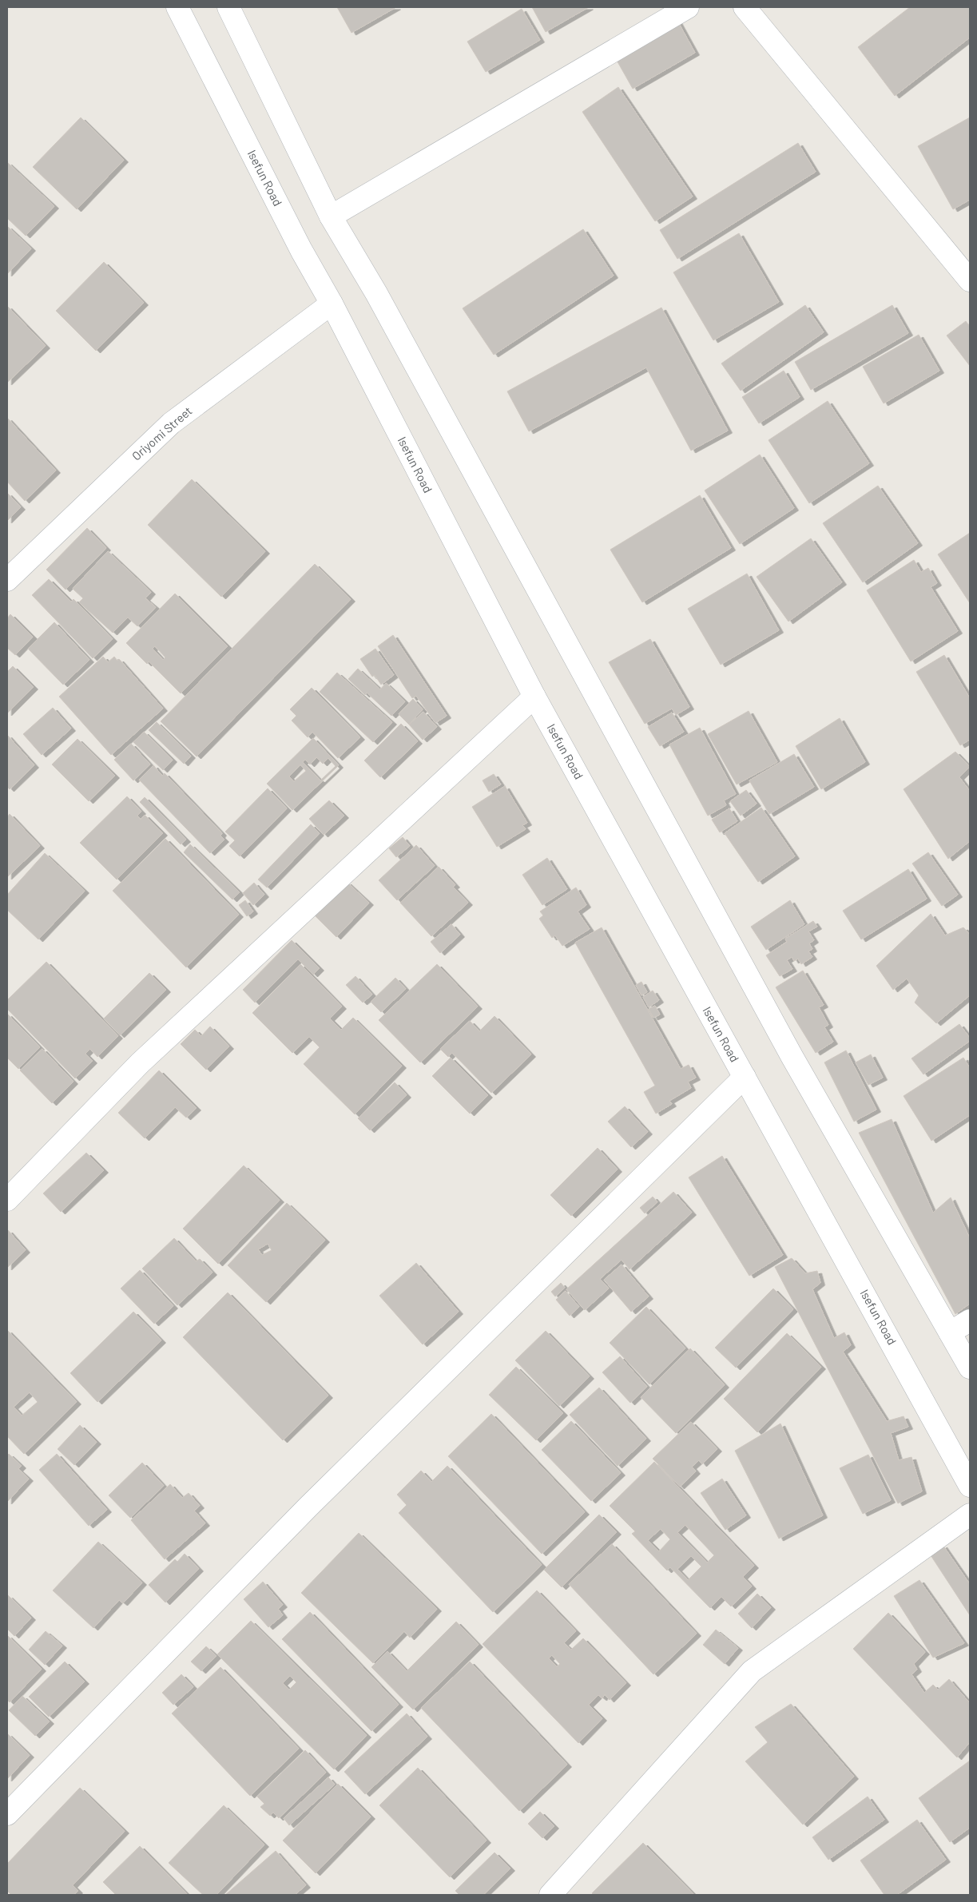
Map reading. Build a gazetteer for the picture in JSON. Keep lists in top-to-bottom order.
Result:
{
  "streets": {
    "street": ["Isefun Road", "Oriyomi Street"]
  },
  "crossings": [
    ["Isefun Road", "Oriyomi Street"]
  ]
}
